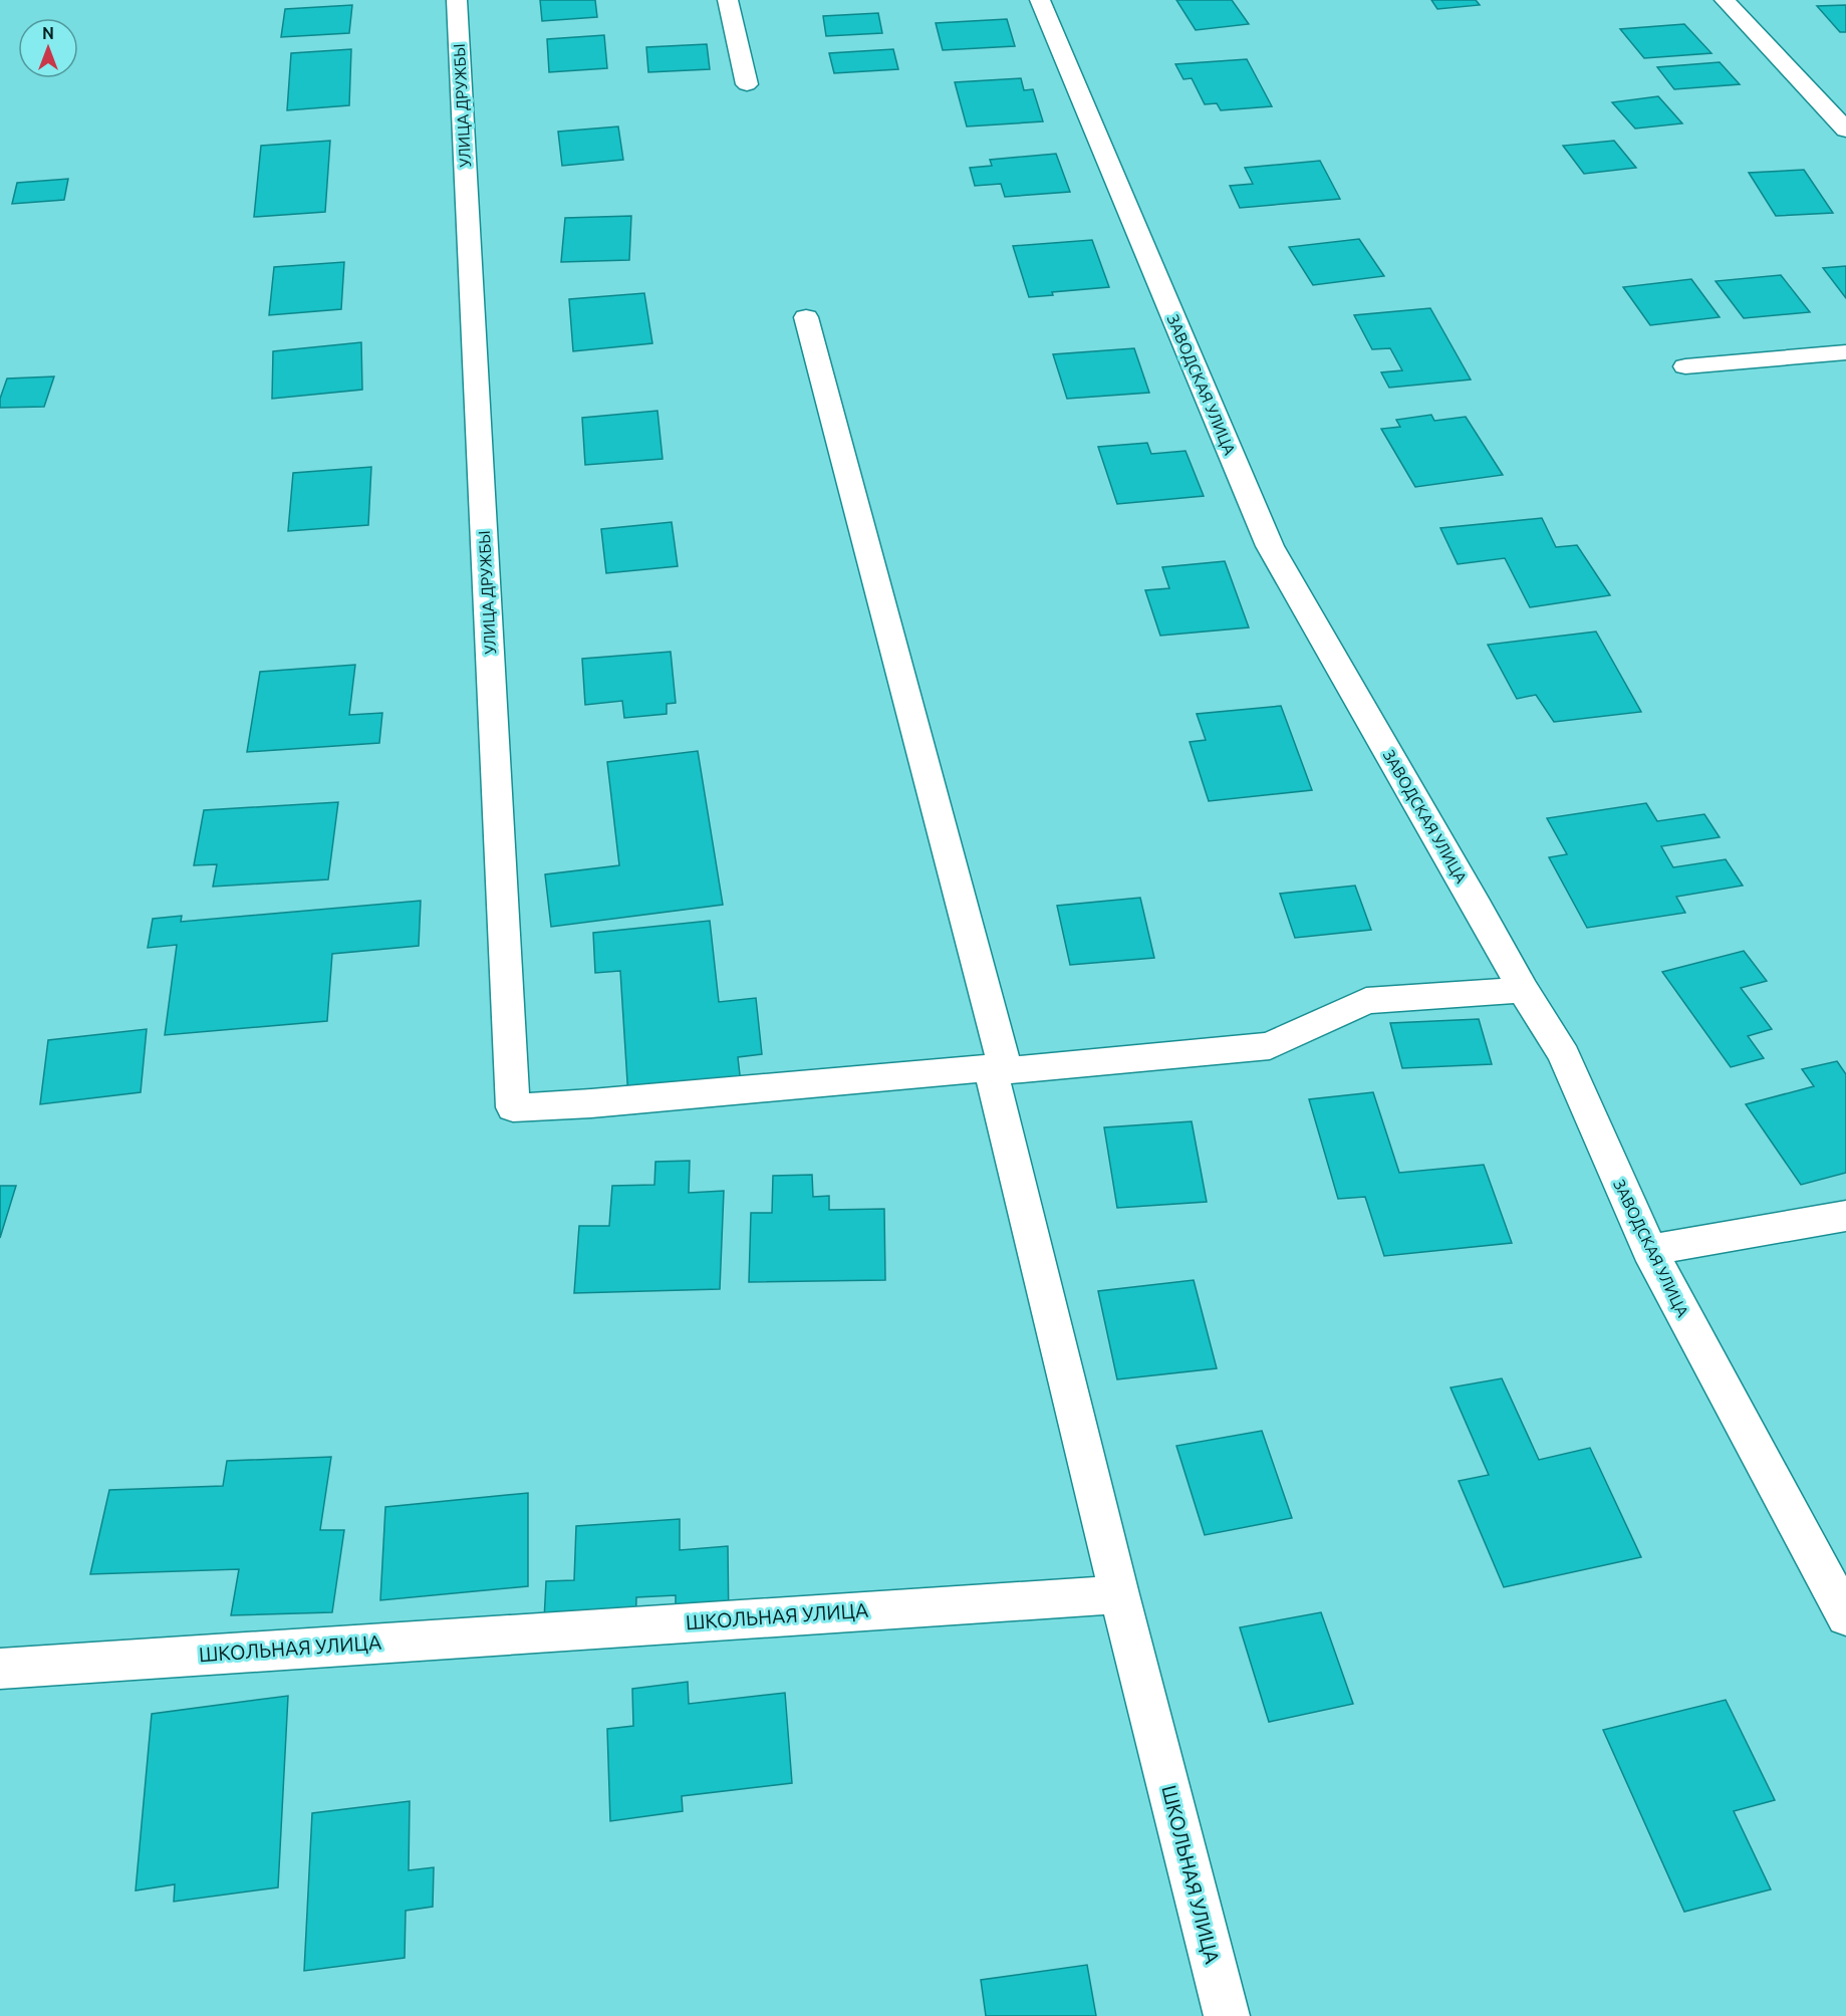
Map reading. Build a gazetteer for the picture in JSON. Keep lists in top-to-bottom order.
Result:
{
  "streets": {
    "street": ["УЛИЦА ДРУЖБЫ", "ЗАВОДСКАЯ УЛИЦА", "ШКОЛЬНАЯ УЛИЦА"]
  },
  "north": "top"
}
